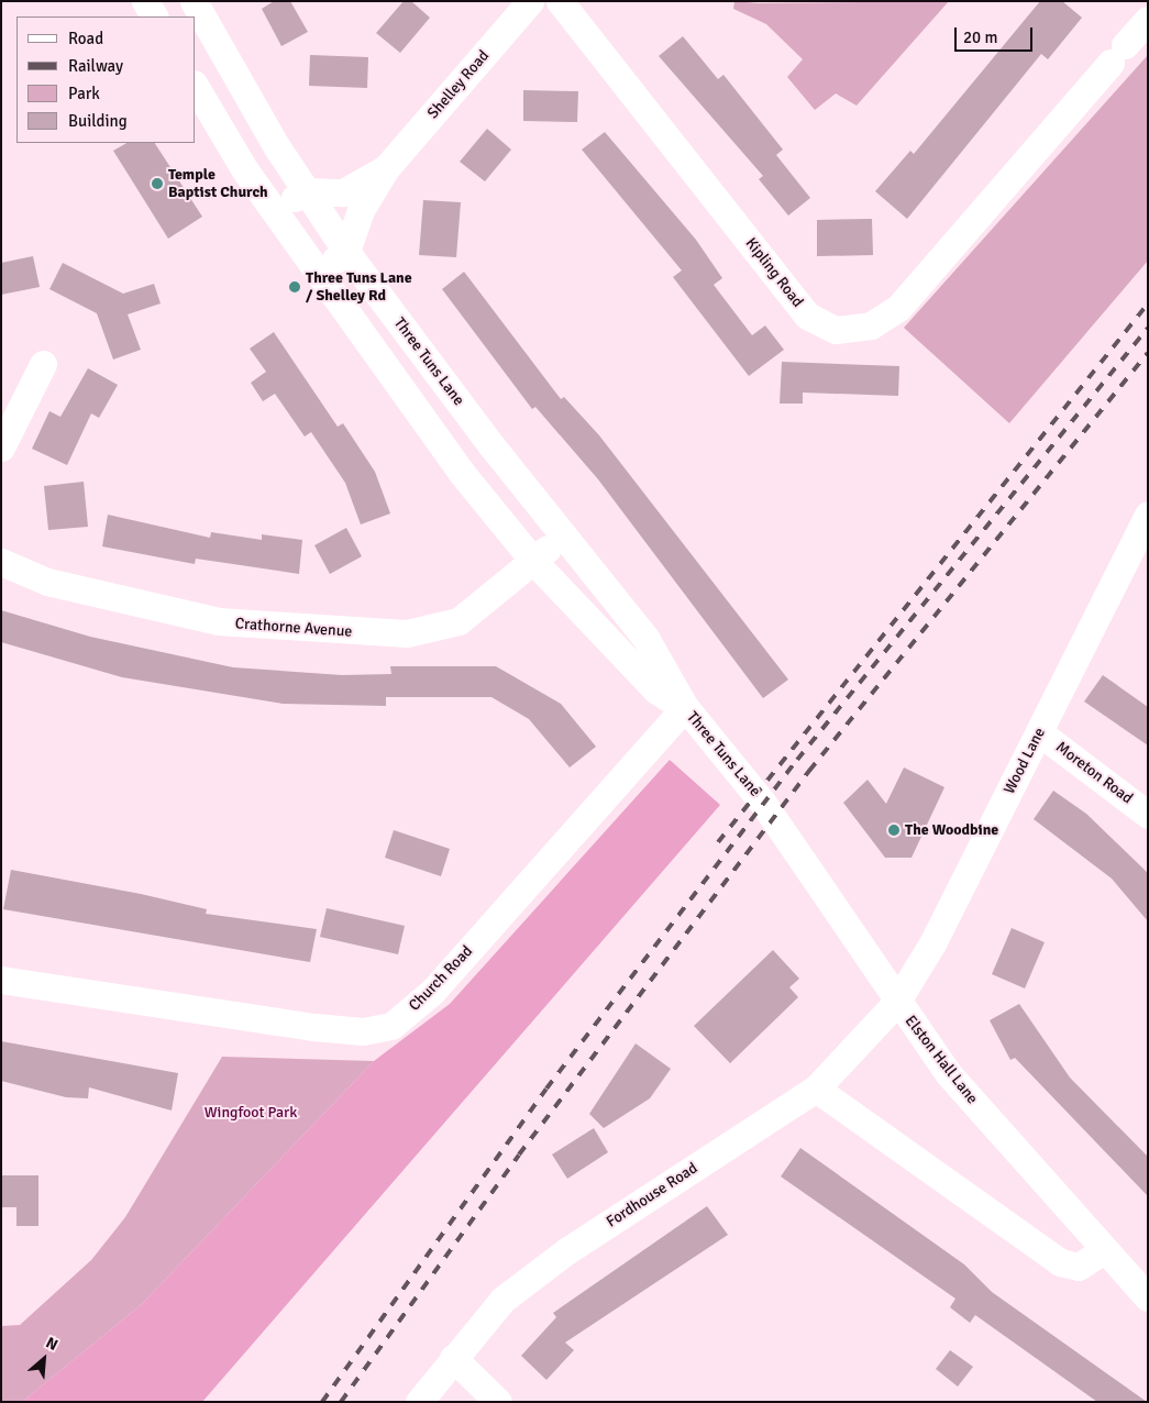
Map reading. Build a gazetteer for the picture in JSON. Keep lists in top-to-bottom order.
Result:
{
  "streets": {
    "street": [
      "Shelley Road",
      "Kipling Road",
      "Three Tuns Lane",
      "Crathorne Avenue",
      "Wood Lane",
      "Moreton Road",
      "Church Road",
      "Elston Hall Lane",
      "Fordhouse Road"
    ]
  },
  "crossings": [
    ["Shelley Road", "Three Tuns Lane"],
    ["Three Tuns Lane", "Crathorne Avenue"],
    ["Three Tuns Lane", "Church Road"],
    ["Three Tuns Lane", "Elston Hall Lane"],
    ["Wood Lane", "Moreton Road"],
    ["Wood Lane", "Elston Hall Lane"],
    ["Wood Lane", "Fordhouse Road"],
    ["Elston Hall Lane", "Fordhouse Road"]
  ],
  "parks": ["Wingfoot Park"],
  "places": ["Temple Baptist Church", "Three Tuns Lane / Shelley Rd", "The Woodbine"],
  "legend": [
    "Road",
    "Railway",
    "Park",
    "Building"
  ],
  "scale_bar": "20 m",
  "north": "top right"
}
